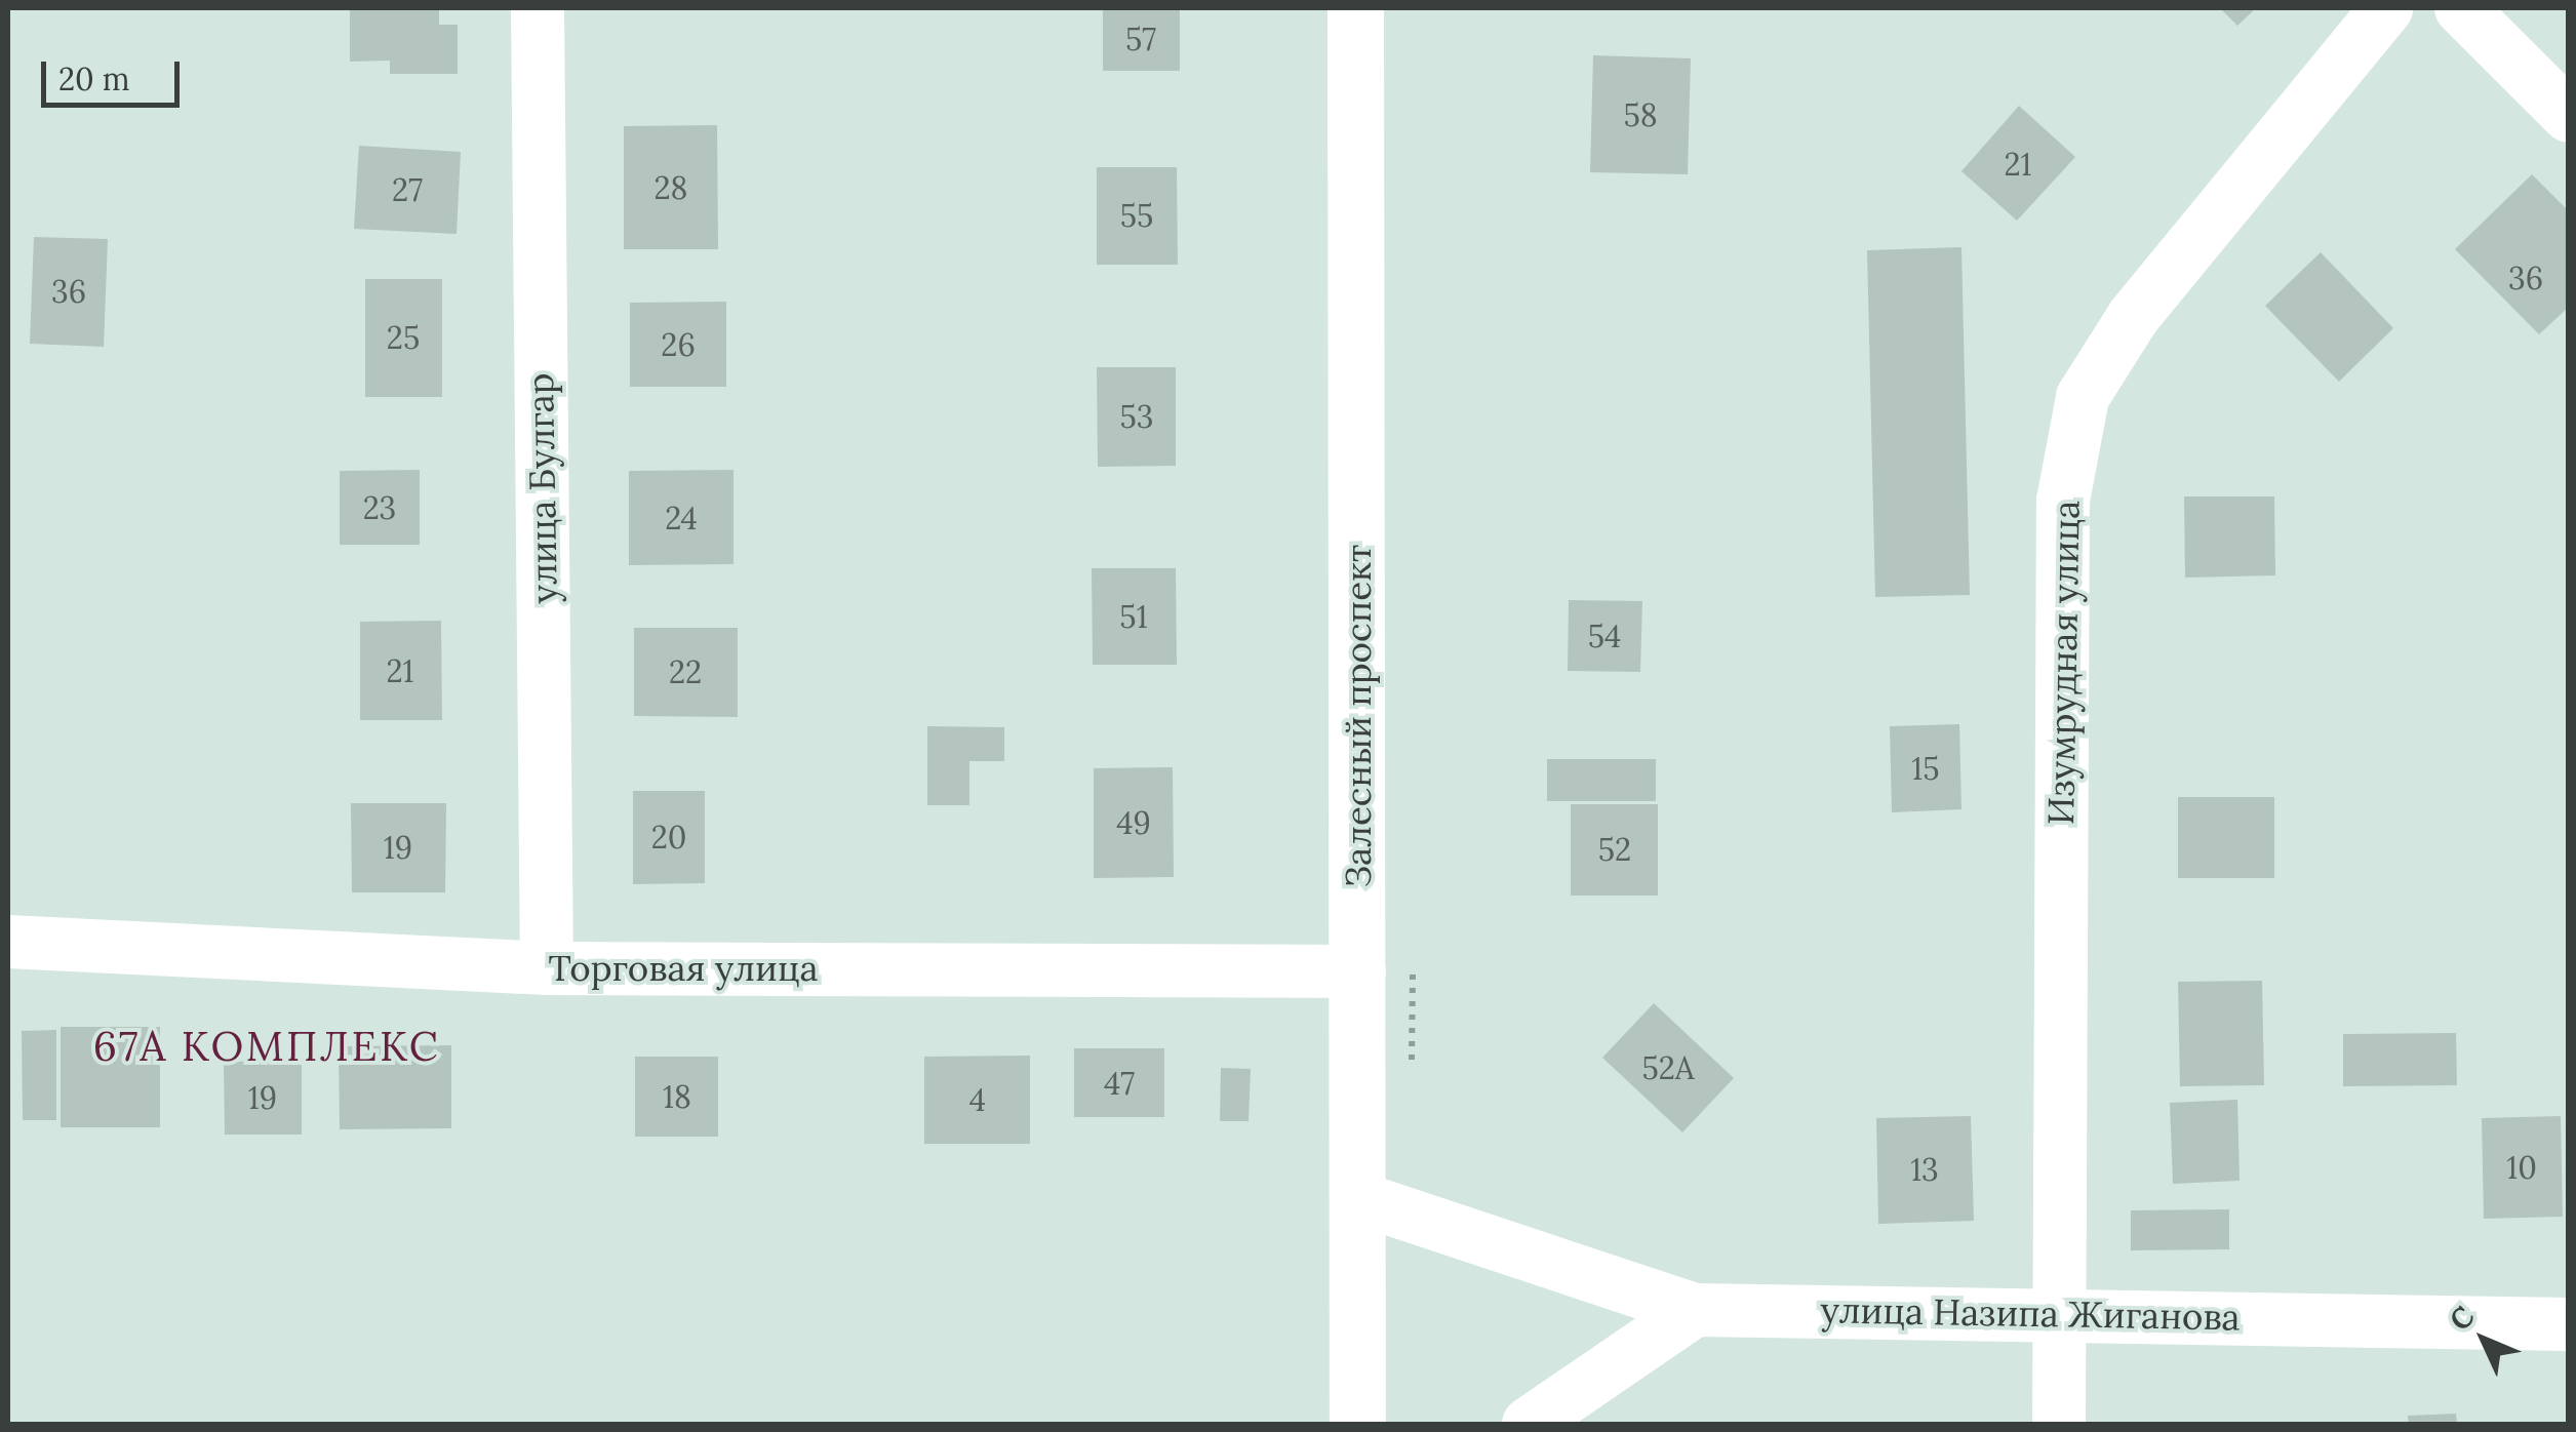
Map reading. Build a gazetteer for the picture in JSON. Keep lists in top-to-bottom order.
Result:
{
  "streets": {
    "main road": ["Залесный проспект"],
    "street": [
      "улица Булгар",
      "Изумрудная улица",
      "Торговая улица",
      "улица Назипа Жиганова"
    ]
  },
  "crossings": [
    ["улица Булгар", "Торговая улица"],
    ["Изумрудная улица", "улица Назипа Жиганова"],
    ["Залесный проспект", "Торговая улица"],
    ["Залесный проспект", "улица Назипа Жиганова"]
  ],
  "districts": ["67А КОМПЛЕКС"],
  "house_numbers": [
    "57",
    "58",
    "21",
    "28",
    "27",
    "55",
    "36",
    "36",
    "25",
    "26",
    "53",
    "23",
    "24",
    "51",
    "54",
    "21",
    "22",
    "15",
    "49",
    "20",
    "19",
    "52",
    "52А",
    "47",
    "18",
    "19",
    "4",
    "10",
    "13"
  ],
  "scale_bar": "20 m",
  "north": "top left"
}
